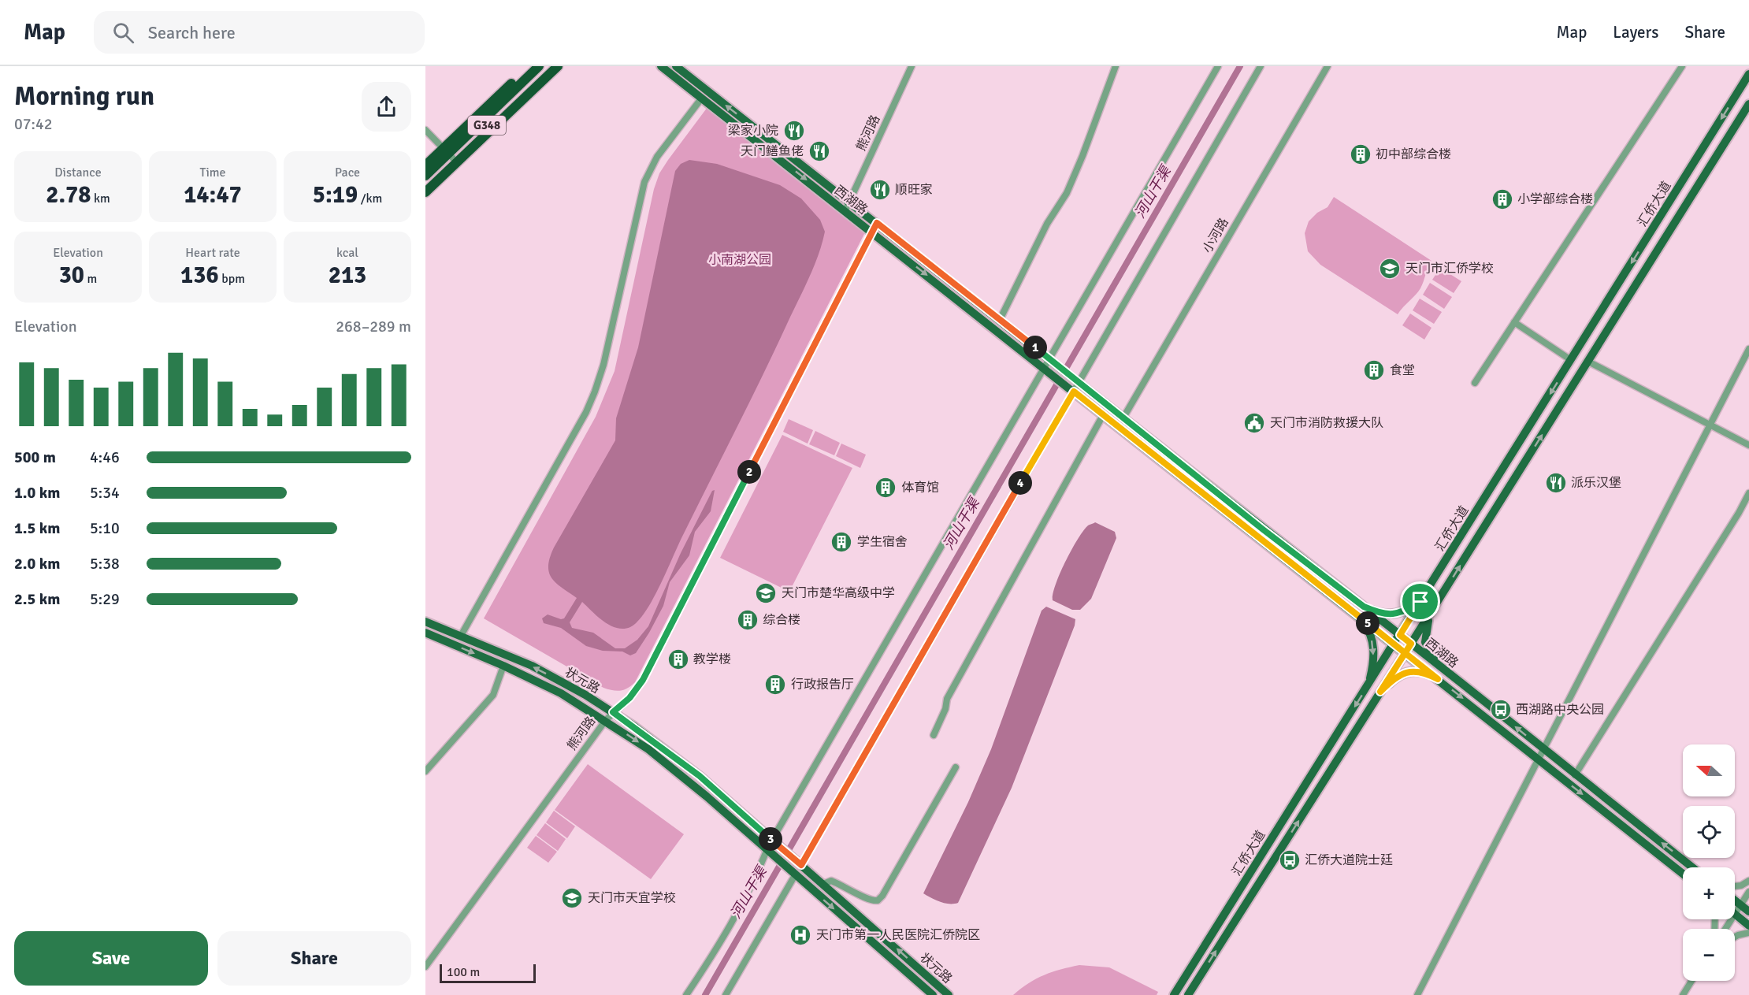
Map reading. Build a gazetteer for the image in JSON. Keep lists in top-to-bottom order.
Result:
{
  "streets": {
    "highway": ["G348"],
    "main road": ["西湖路", "汇侨大道", "状元路"],
    "street": ["熊河路", "小河路"]
  },
  "crossings": [
    ["熊河路", "西湖路"],
    ["熊河路", "状元路"],
    ["西湖路", "汇侨大道"],
    ["西湖路", "小河路"]
  ],
  "water": ["河山干渠"],
  "parks": ["小南湖公园"],
  "places": {
    "restaurant": [
      "梁家小院",
      "天门鳝鱼佬",
      "顺旺家",
      "派乐汉堡"
    ],
    "building": [
      "初中部综合楼",
      "小学部综合楼",
      "食堂",
      "体育馆",
      "学生宿舍",
      "综合楼",
      "教学楼",
      "行政报告厅"
    ],
    "school or university": ["天门市汇侨学校", "天门市楚华高级中学", "天门市天宜学校"],
    "public building": ["天门市消防救援大队"],
    "bus stop": ["西湖路中央公园", "汇侨大道院士廷"],
    "hospital": ["天门市第一人民医院汇侨院区"]
  },
  "scale_bar": "100 m",
  "north": "left",
  "page": {
    "header": "Map",
    "search": "Search here",
    "nav": ["Map", "Layers", "Share"],
    "heading": ["Morning run", "07:42"],
    "stats": [
      ["Distance", "2.78 km"],
      ["Time", "14:47"],
      ["Pace", "5:19 /km"],
      ["Elevation", "30 m"],
      ["Heart rate", "136 bpm"],
      ["kcal", "213"]
    ],
    "chart": ["Elevation", "268–289 m"],
    "pins": [
      "1",
      "2",
      "4",
      "5",
      "3"
    ],
    "list": [
      {
        "name": "500 m",
        "note": "4:46"
      },
      {
        "name": "1.0 km",
        "note": "5:34"
      },
      {
        "name": "1.5 km",
        "note": "5:10"
      },
      {
        "name": "2.0 km",
        "note": "5:38"
      },
      {
        "name": "2.5 km",
        "note": "5:29"
      }
    ],
    "map_buttons": ["+", "−"],
    "buttons": ["Save", "Share"],
    "scale": "100 m"
  }
}
